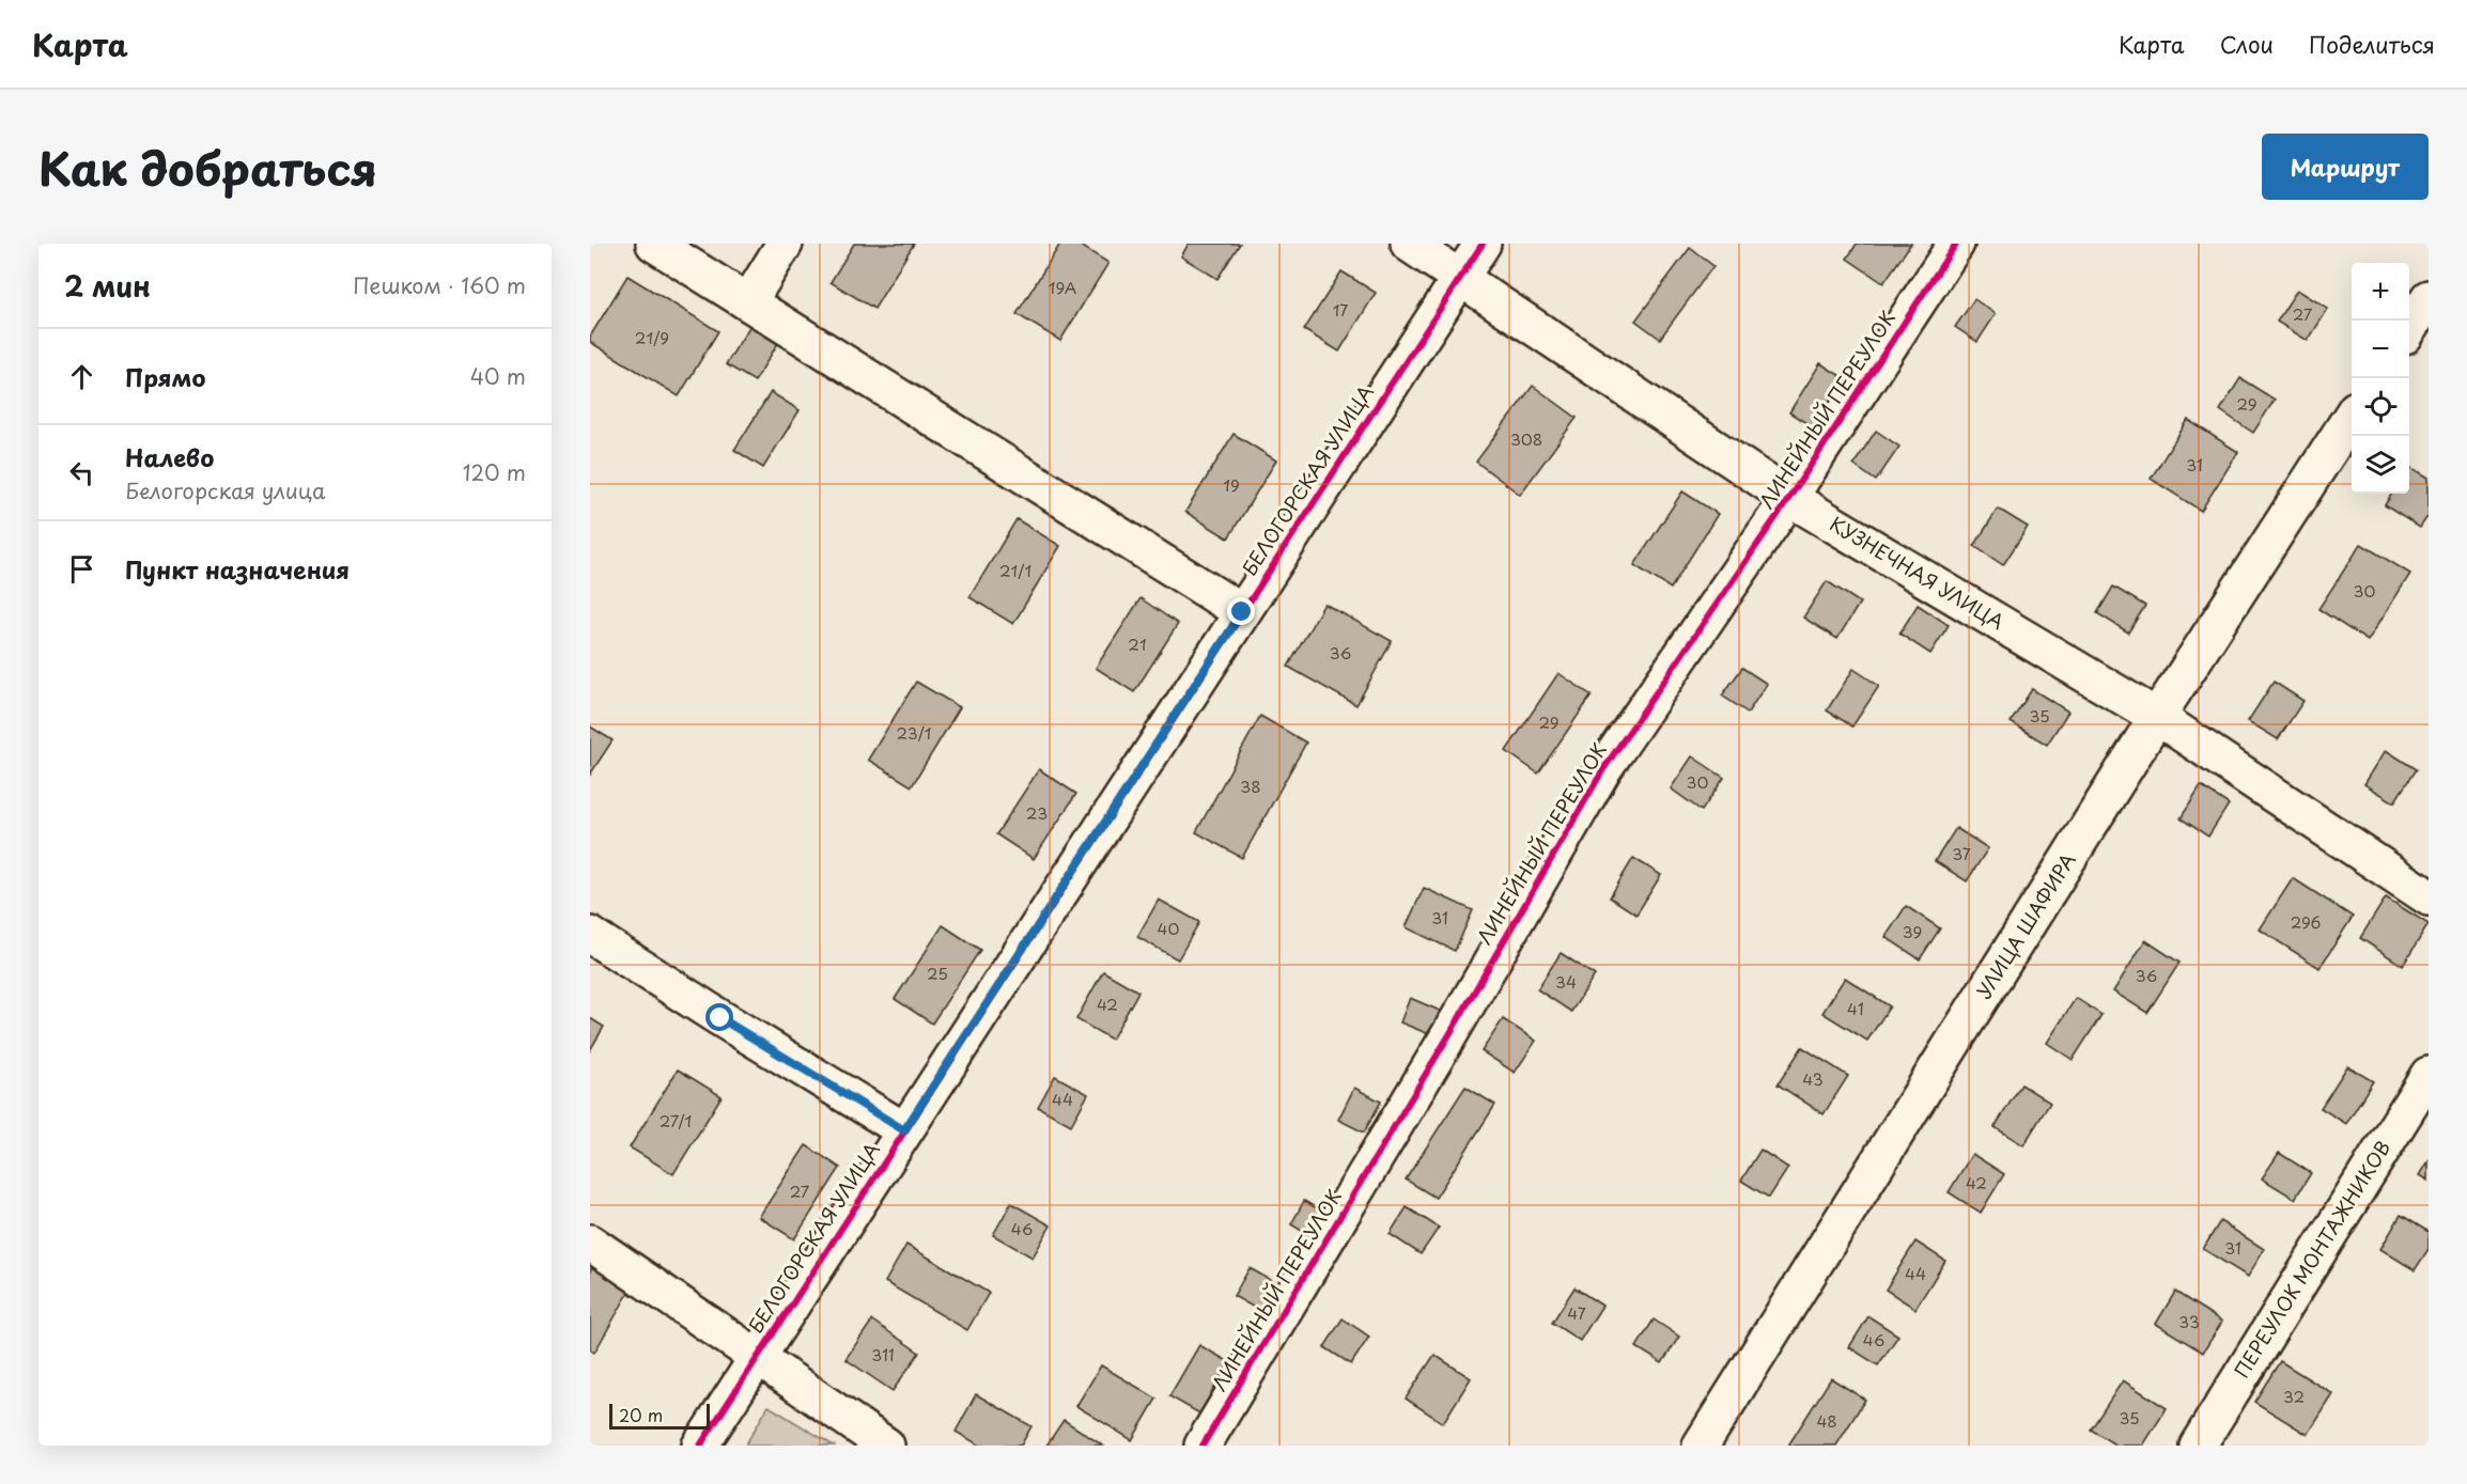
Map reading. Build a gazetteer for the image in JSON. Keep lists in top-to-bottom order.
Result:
{
  "streets": {
    "street": [
      "ЛИНЕЙНЫЙ ПЕРЕУЛОК",
      "БЕЛОГОРСКАЯ УЛИЦА",
      "КУЗНЕЧНАЯ УЛИЦА",
      "УЛИЦА ШАФИРА",
      "ПЕРЕУЛОК МОНТАЖНИКОВ"
    ]
  },
  "crossings": [
    ["ЛИНЕЙНЫЙ ПЕРЕУЛОК", "КУЗНЕЧНАЯ УЛИЦА"],
    ["БЕЛОГОРСКАЯ УЛИЦА", "КУЗНЕЧНАЯ УЛИЦА"],
    ["КУЗНЕЧНАЯ УЛИЦА", "УЛИЦА ШАФИРА"]
  ],
  "house_numbers": [
    "19А",
    "17",
    "27",
    "21/9",
    "29",
    "308",
    "31",
    "19",
    "21/1",
    "30",
    "21",
    "36",
    "35",
    "29",
    "23/1",
    "30",
    "38",
    "23",
    "37",
    "31",
    "296",
    "40",
    "39",
    "25",
    "36",
    "34",
    "42",
    "41",
    "43",
    "44",
    "27/1",
    "42",
    "27",
    "46",
    "31",
    "44",
    "47",
    "33",
    "46",
    "311",
    "32",
    "35",
    "48"
  ],
  "scale_bar": "20 m",
  "page": {
    "header": "Карта",
    "nav": ["Карта", "Слои", "Поделиться"],
    "title": "Как добраться",
    "buttons": "Маршрут",
    "heading": ["2 мин", "Пешком · 160 m"],
    "map_buttons": ["+", "−"],
    "list": [
      ["Прямо", "40 m"],
      ["Налево", "Белогорская улица", "120 m"],
      "Пункт назначения"
    ],
    "scale": "20 m"
  }
}
